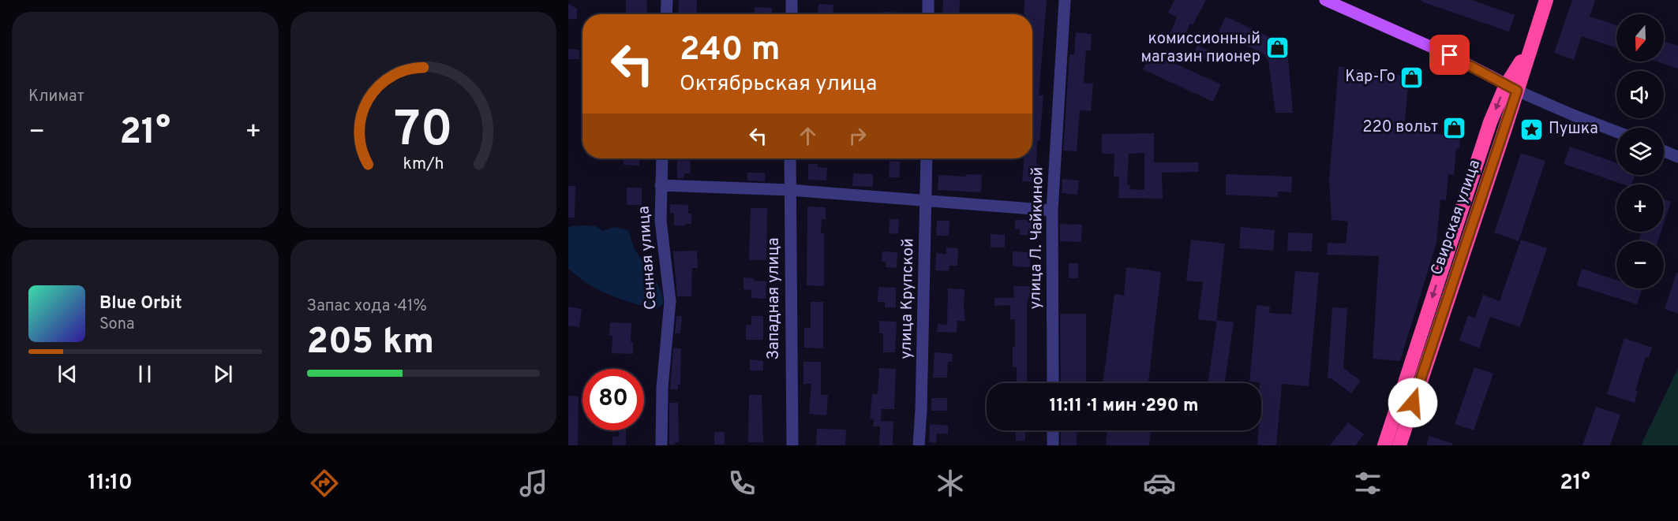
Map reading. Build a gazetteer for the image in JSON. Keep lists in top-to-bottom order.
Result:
{
  "streets": {
    "highway": ["Свирская улица"],
    "street": [
      "улица Л. Чайкиной",
      "Сенная улица",
      "Западная улица",
      "улица Крупской"
    ]
  },
  "places": {
    "shop": ["комиссионный магазин пионер", "Кар-Го", "220 вольт"],
    "place": ["Пушка"]
  },
  "north": "bottom",
  "page": {
    "tile": [
      "Климат",
      ["Запас хода · 41%", "205 km"]
    ],
    "map_buttons": ["+", "−"],
    "turn": ["240 m", "Октябрьская улица"],
    "heat": ["−", "21°", "+"],
    "song": ["Blue Orbit", "Sona"],
    "limit": "80",
    "trip": "11:11 · 1 мин · 290 m",
    "tabs": ["11:10", "21°"],
    "gauge": ["70", "km/h"]
  }
}
